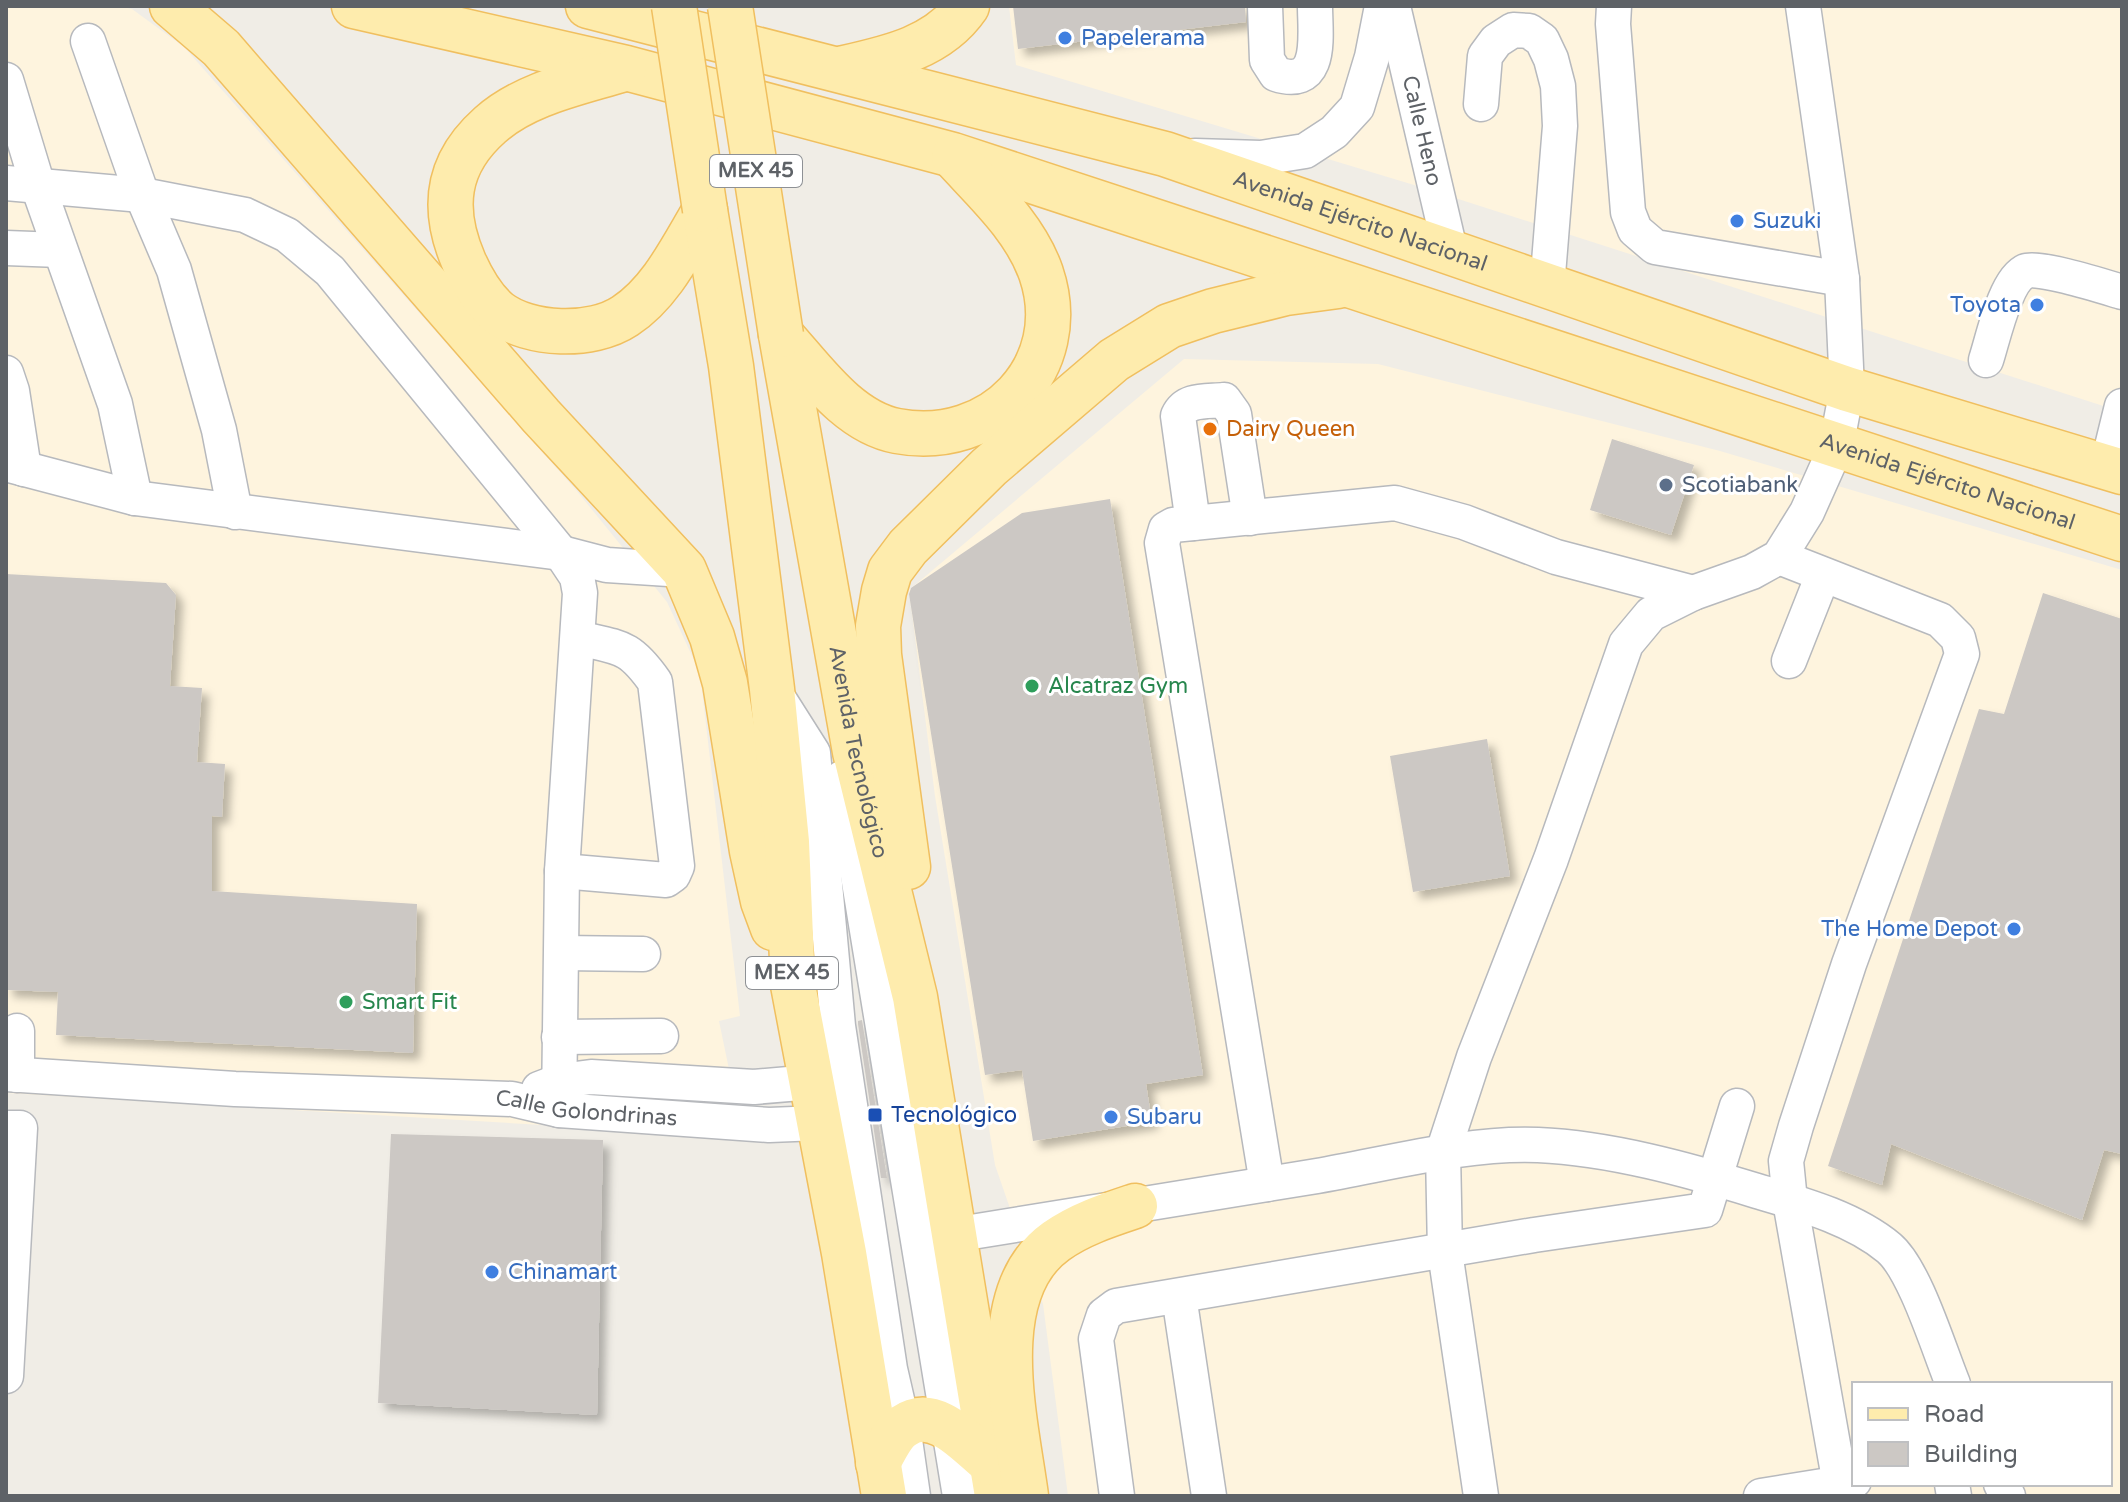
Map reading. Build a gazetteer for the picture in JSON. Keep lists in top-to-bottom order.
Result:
{
  "streets": {
    "main road": ["MEX 45", "Avenida Ejército Nacional", "Avenida Tecnológico"],
    "street": ["Calle Heno", "Calle Golondrinas"]
  },
  "crossings": [
    ["Calle Heno", "Avenida Ejército Nacional"],
    ["MEX 45", "Calle Golondrinas"]
  ],
  "places": {
    "other": [
      "Papelerama",
      "Suzuki",
      "Toyota",
      "Dairy Queen",
      "Scotiabank",
      "Alcatraz Gym",
      "The Home Depot",
      "Smart Fit",
      "Subaru",
      "Chinamart"
    ],
    "transit": ["Tecnológico"]
  },
  "legend": ["Road", "Building"]
}
